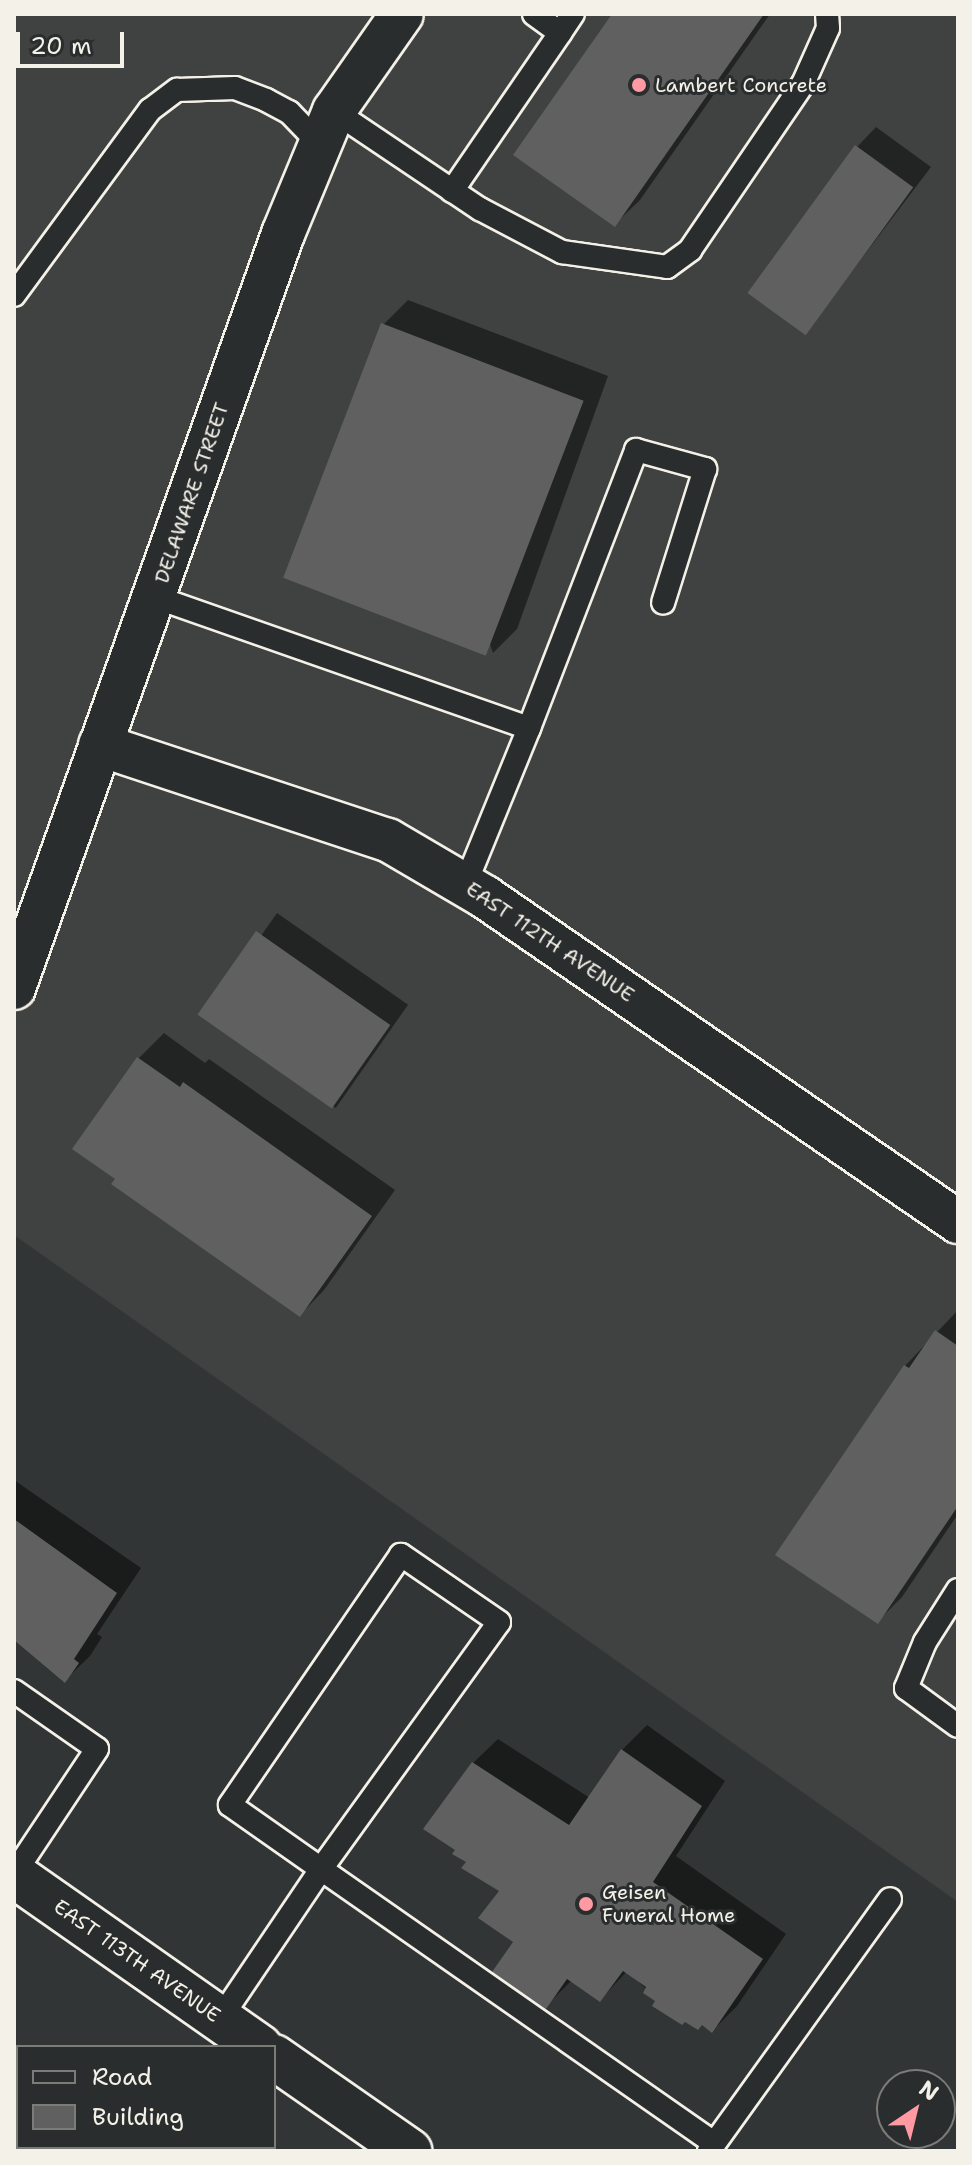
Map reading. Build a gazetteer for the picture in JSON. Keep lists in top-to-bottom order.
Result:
{
  "streets": {
    "street": ["DELAWARE STREET", "EAST 112TH AVENUE", "EAST 113TH AVENUE"]
  },
  "crossings": [
    ["DELAWARE STREET", "EAST 112TH AVENUE"]
  ],
  "places": ["Lambert Concrete", "Geisen Funeral Home"],
  "legend": ["Road", "Building"],
  "scale_bar": "20 m",
  "north": "top right"
}
